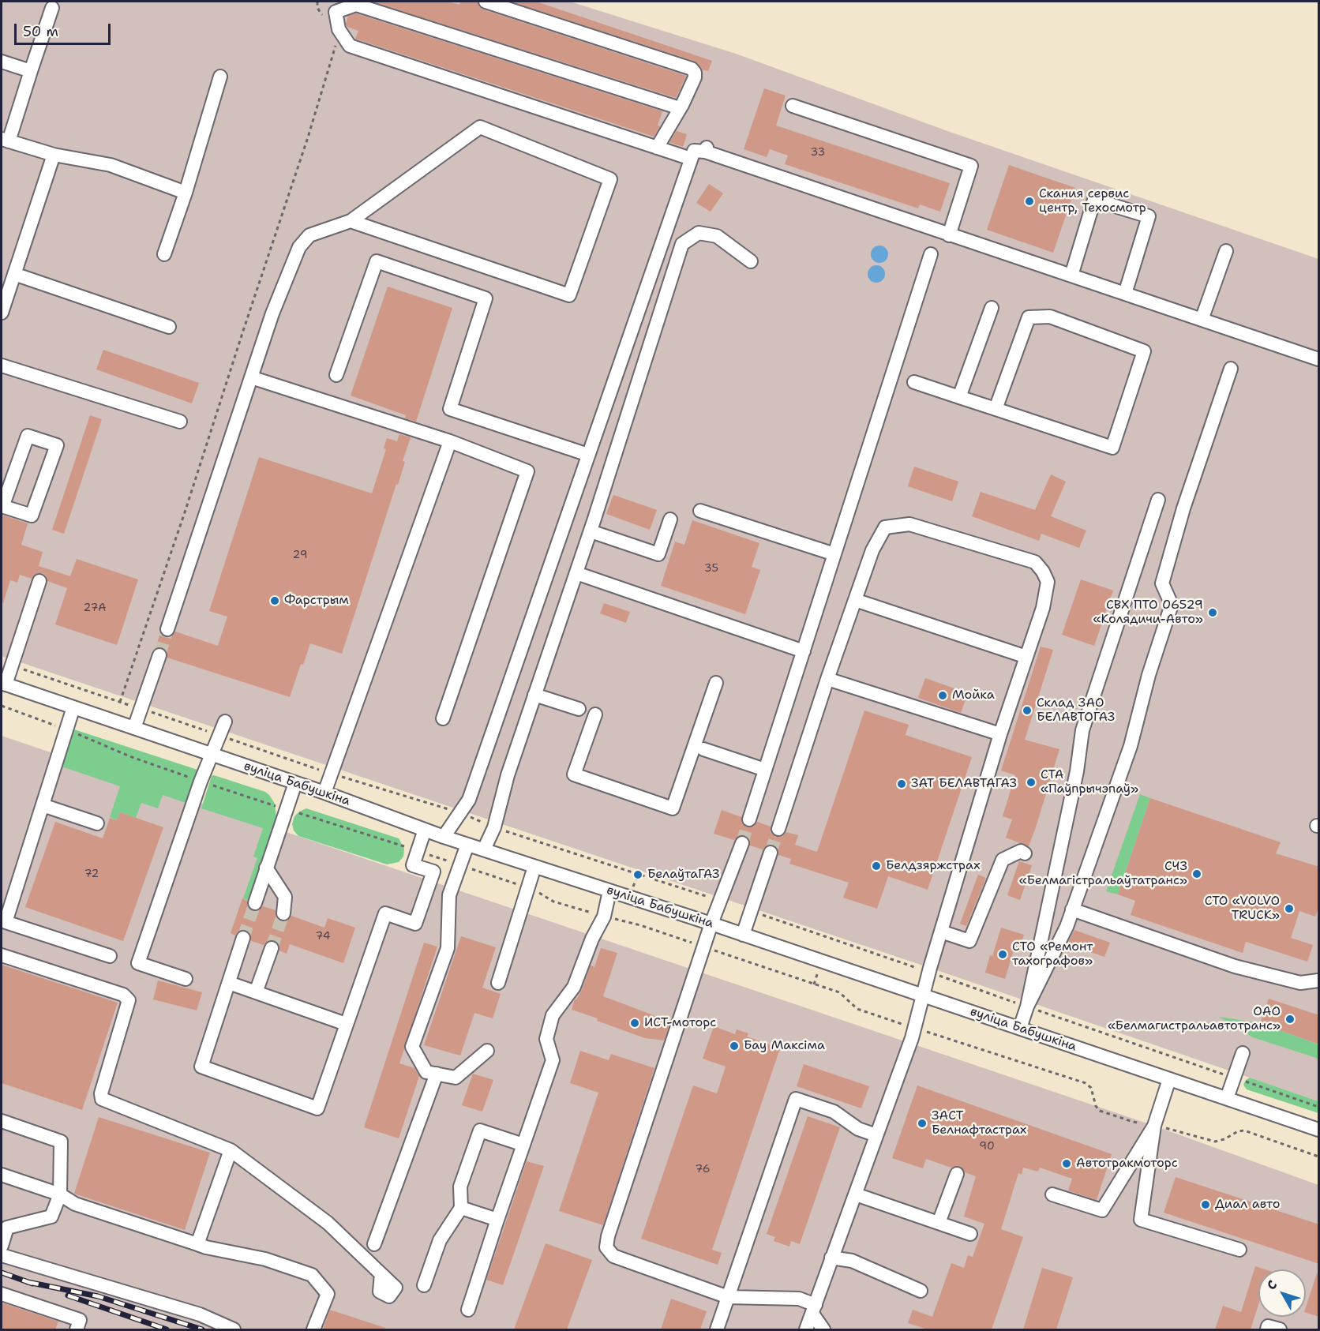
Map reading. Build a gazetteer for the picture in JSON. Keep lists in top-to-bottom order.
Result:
{
  "streets": {
    "street": ["вуліца Бабушкіна"]
  },
  "places": [
    "Скания сервис центр, Техосмотр",
    "Фарстрым",
    "СВХ ПТО 06529 «Колядичи-Авто»",
    "Мойка",
    "Склад ЗАО БЕЛАВТОГАЗ",
    "СТА «Паўпрычэпаў»",
    "ЗАТ БЕЛАВТАГАЗ",
    "Белдзяржстрах",
    "СЧЗ «Белмагістральаўтатранс»",
    "БелаўтаГАЗ",
    "СТО «VOLVO TRUCK»",
    "СТО «Ремонт тахографов»",
    "ОАО «Белмагистральавтотранс»",
    "ИСТ-моторс",
    "Бау Максіма",
    "ЗАСТ Белнафтастрах",
    "Автотракмоторс",
    "Диал авто"
  ],
  "house_numbers": [
    "33",
    "29",
    "35",
    "27А",
    "72",
    "74",
    "90",
    "76"
  ],
  "scale_bar": "50 m",
  "north": "top left"
}
